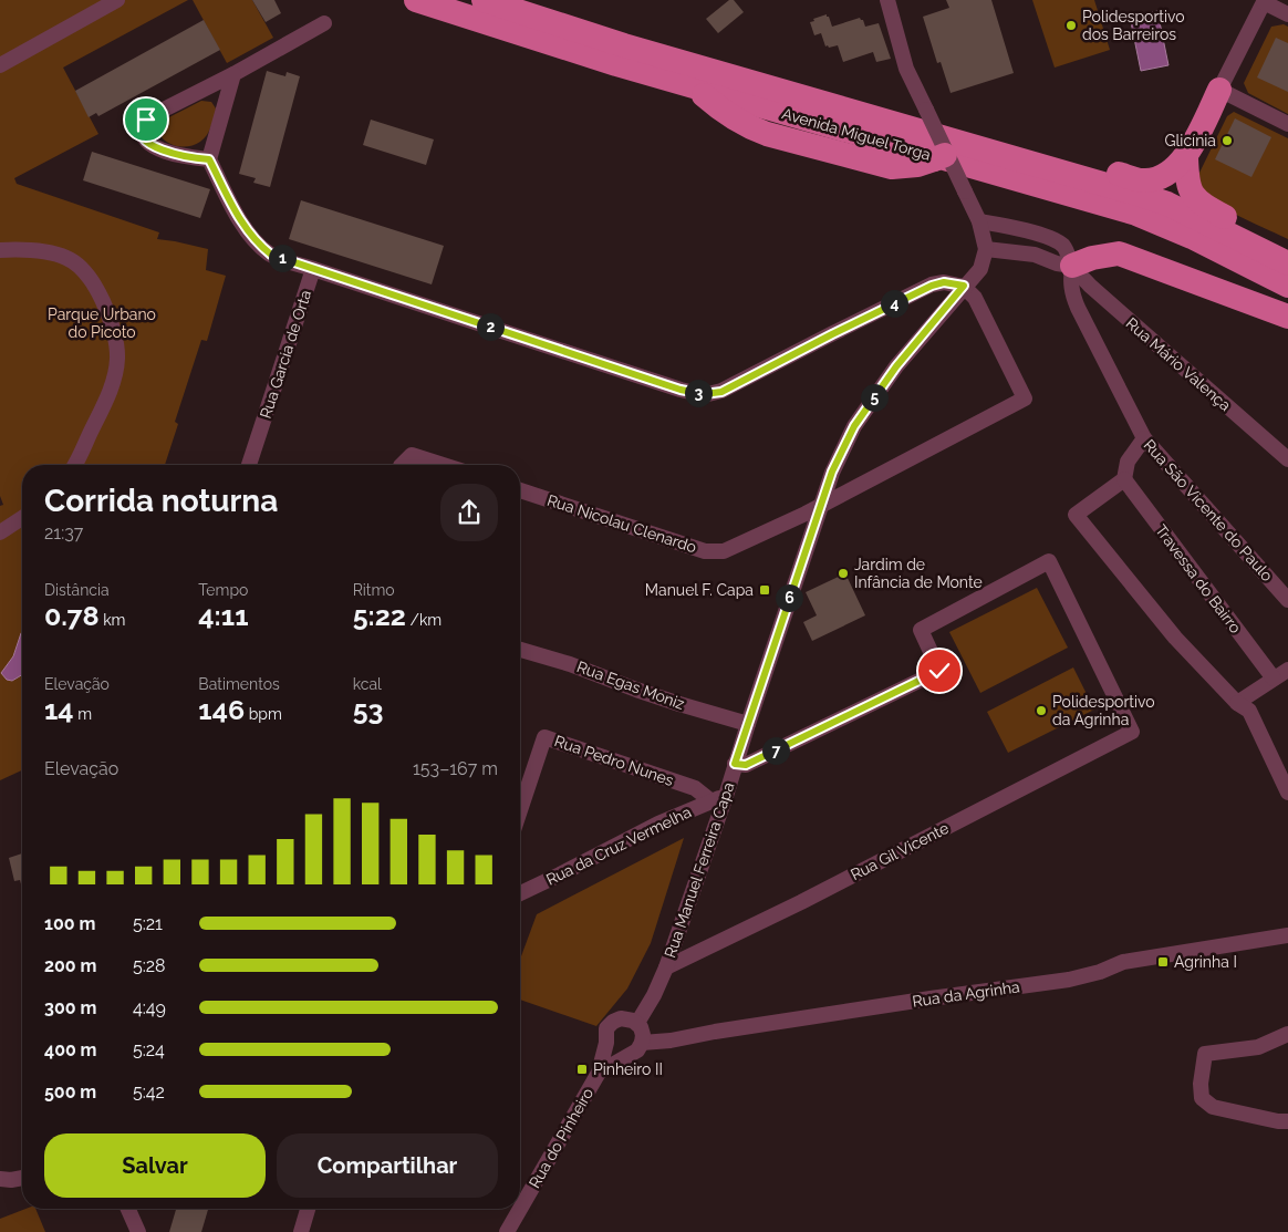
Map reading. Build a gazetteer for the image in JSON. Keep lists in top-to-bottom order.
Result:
{
  "streets": {
    "highway": ["Avenida Miguel Torga"],
    "street": [
      "Rua Garcia de Orta",
      "Rua Mário Valença",
      "Rua São Vicente do Paulo",
      "Rua Nicolau Clenardo",
      "Travessa do Bairro",
      "Rua Egas Moniz",
      "Rua Pedro Nunes",
      "Rua da Cruz Vermelha",
      "Rua Gil Vicente",
      "Rua Manuel Ferreira Capa",
      "Rua da Agrinha",
      "Rua do Pinheiro"
    ]
  },
  "crossings": [
    ["Rua Mário Valença", "Rua São Vicente do Paulo"],
    ["Rua Nicolau Clenardo", "Rua Manuel Ferreira Capa"],
    ["Rua Egas Moniz", "Rua Manuel Ferreira Capa"],
    ["Rua Pedro Nunes", "Rua da Cruz Vermelha"],
    ["Rua Pedro Nunes", "Rua Manuel Ferreira Capa"],
    ["Rua da Cruz Vermelha", "Rua Manuel Ferreira Capa"],
    ["Rua Gil Vicente", "Rua Manuel Ferreira Capa"],
    ["Rua Manuel Ferreira Capa", "Rua da Agrinha"],
    ["Rua Manuel Ferreira Capa", "Rua do Pinheiro"],
    ["Rua da Agrinha", "Rua do Pinheiro"]
  ],
  "parks": ["Parque Urbano do Picoto"],
  "places": {
    "other": [
      "Polidesportivo dos Barreiros",
      "Glicínia",
      "Jardim de Infância de Monte",
      "Polidesportivo da Agrinha"
    ],
    "transit": ["Manuel F. Capa", "Agrinha I", "Pinheiro II"]
  },
  "page": {
    "pins": [
      "1",
      "4",
      "2",
      "3",
      "5",
      "6",
      "7"
    ],
    "heading": ["Corrida noturna", "21:37"],
    "stats": [
      ["Distância", "0.78 km"],
      ["Tempo", "4:11"],
      ["Ritmo", "5:22 /km"],
      ["Elevação", "14 m"],
      ["Batimentos", "146 bpm"],
      ["kcal", "53"]
    ],
    "chart": ["Elevação", "153–167 m"],
    "list": [
      {
        "name": "100 m",
        "note": "5:21"
      },
      {
        "name": "200 m",
        "note": "5:28"
      },
      {
        "name": "300 m",
        "note": "4:49"
      },
      {
        "name": "400 m",
        "note": "5:24"
      },
      {
        "name": "500 m",
        "note": "5:42"
      }
    ],
    "buttons": ["Salvar", "Compartilhar"]
  }
}
